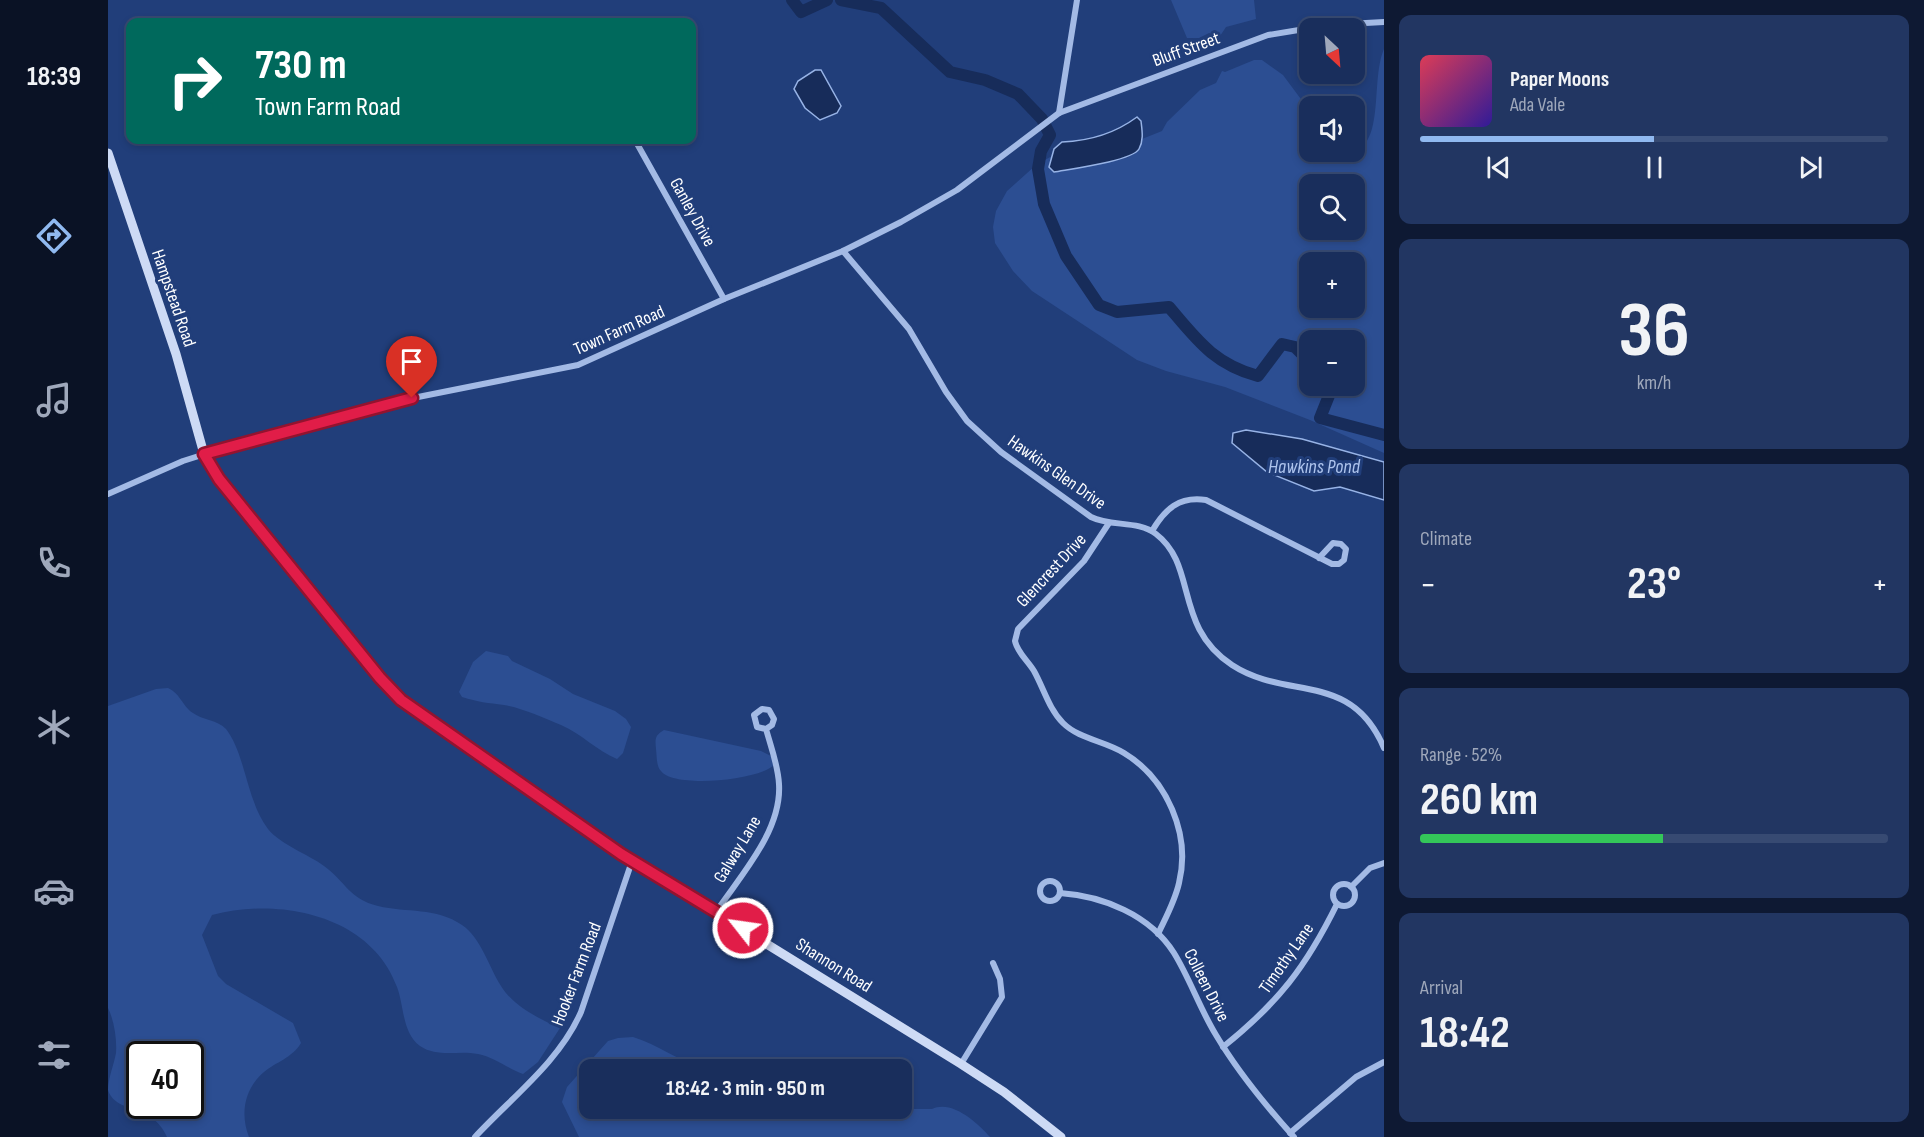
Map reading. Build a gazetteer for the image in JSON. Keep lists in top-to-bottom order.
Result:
{
  "streets": {
    "street": [
      "Bluff Street",
      "Ganley Drive",
      "Hampstead Road",
      "Town Farm Road",
      "Hawkins Glen Drive",
      "Glencrest Drive",
      "Galway Lane",
      "Timothy Lane",
      "Shannon Road",
      "Hooker Farm Road",
      "Colleen Drive"
    ]
  },
  "crossings": [
    ["Bluff Street", "Town Farm Road"],
    ["Ganley Drive", "Town Farm Road"],
    ["Hampstead Road", "Town Farm Road"],
    ["Hampstead Road", "Shannon Road"],
    ["Town Farm Road", "Hawkins Glen Drive"],
    ["Town Farm Road", "Shannon Road"],
    ["Hawkins Glen Drive", "Glencrest Drive"],
    ["Glencrest Drive", "Colleen Drive"],
    ["Galway Lane", "Shannon Road"],
    ["Timothy Lane", "Colleen Drive"],
    ["Shannon Road", "Hooker Farm Road"]
  ],
  "water": ["Hawkins Pond"],
  "north": "bottom right",
  "page": {
    "tabs": "18:39",
    "map_buttons": ["+", "−"],
    "turn": ["730 m", "Town Farm Road"],
    "song": ["Paper Moons", "Ada Vale"],
    "tile": [
      ["36", "km/h"],
      "Climate",
      ["Range · 52%", "260 km"],
      ["Arrival", "18:42"]
    ],
    "heat": ["−", "23°", "+"],
    "limit": "40",
    "trip": "18:42 · 3 min · 950 m"
  }
}
